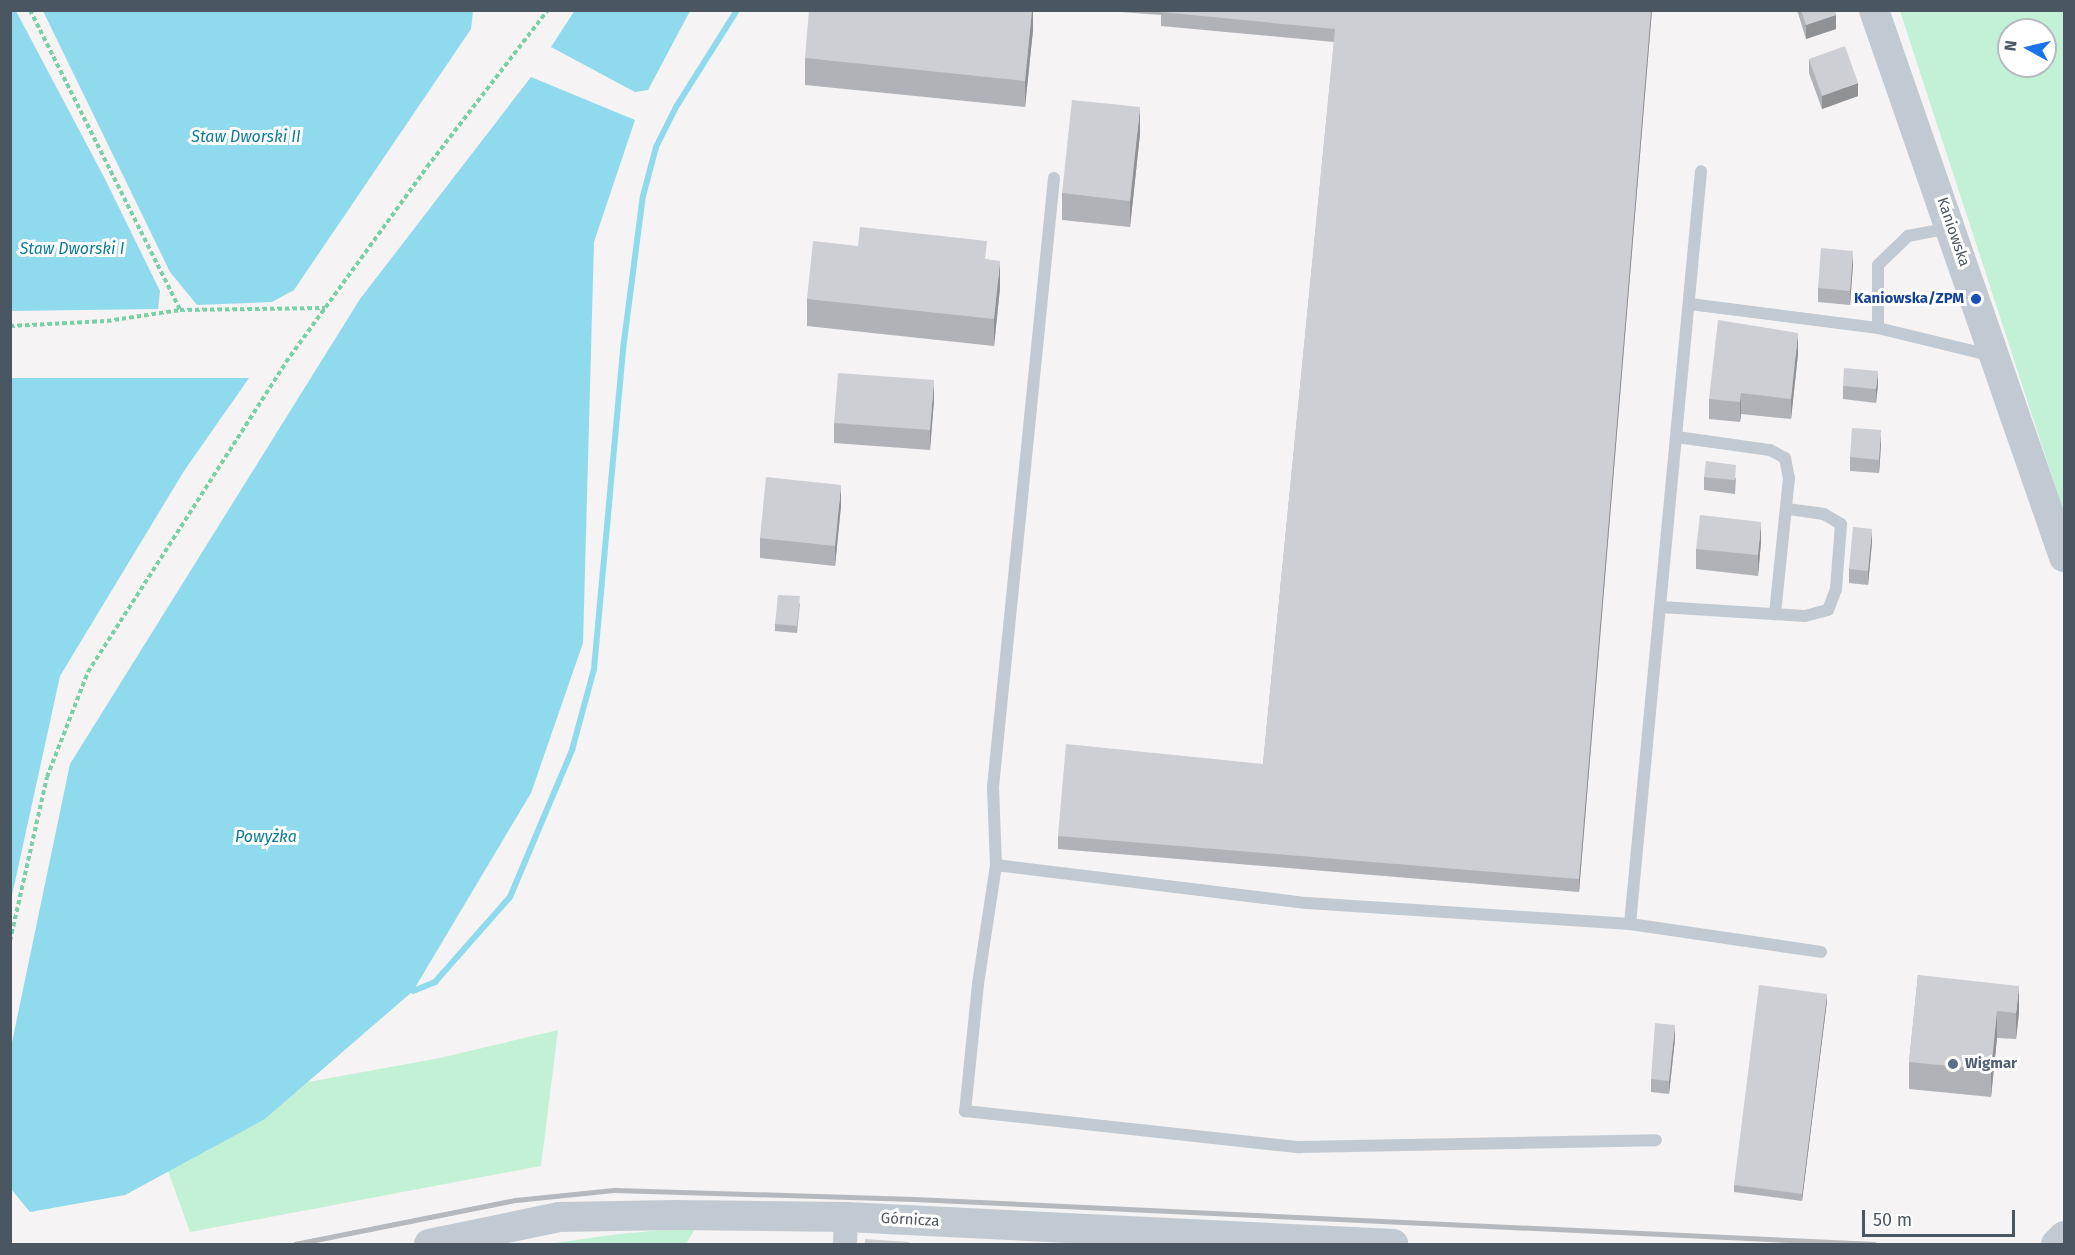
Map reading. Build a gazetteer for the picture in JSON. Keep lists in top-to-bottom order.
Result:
{
  "streets": {
    "street": ["Kaniowska", "Górnicza"]
  },
  "water": ["Staw Dworski II", "Staw Dworski I", "Powyżka"],
  "places": ["Kaniowska/ZPM", "Wigmar"],
  "scale_bar": "50 m",
  "north": "left"
}
